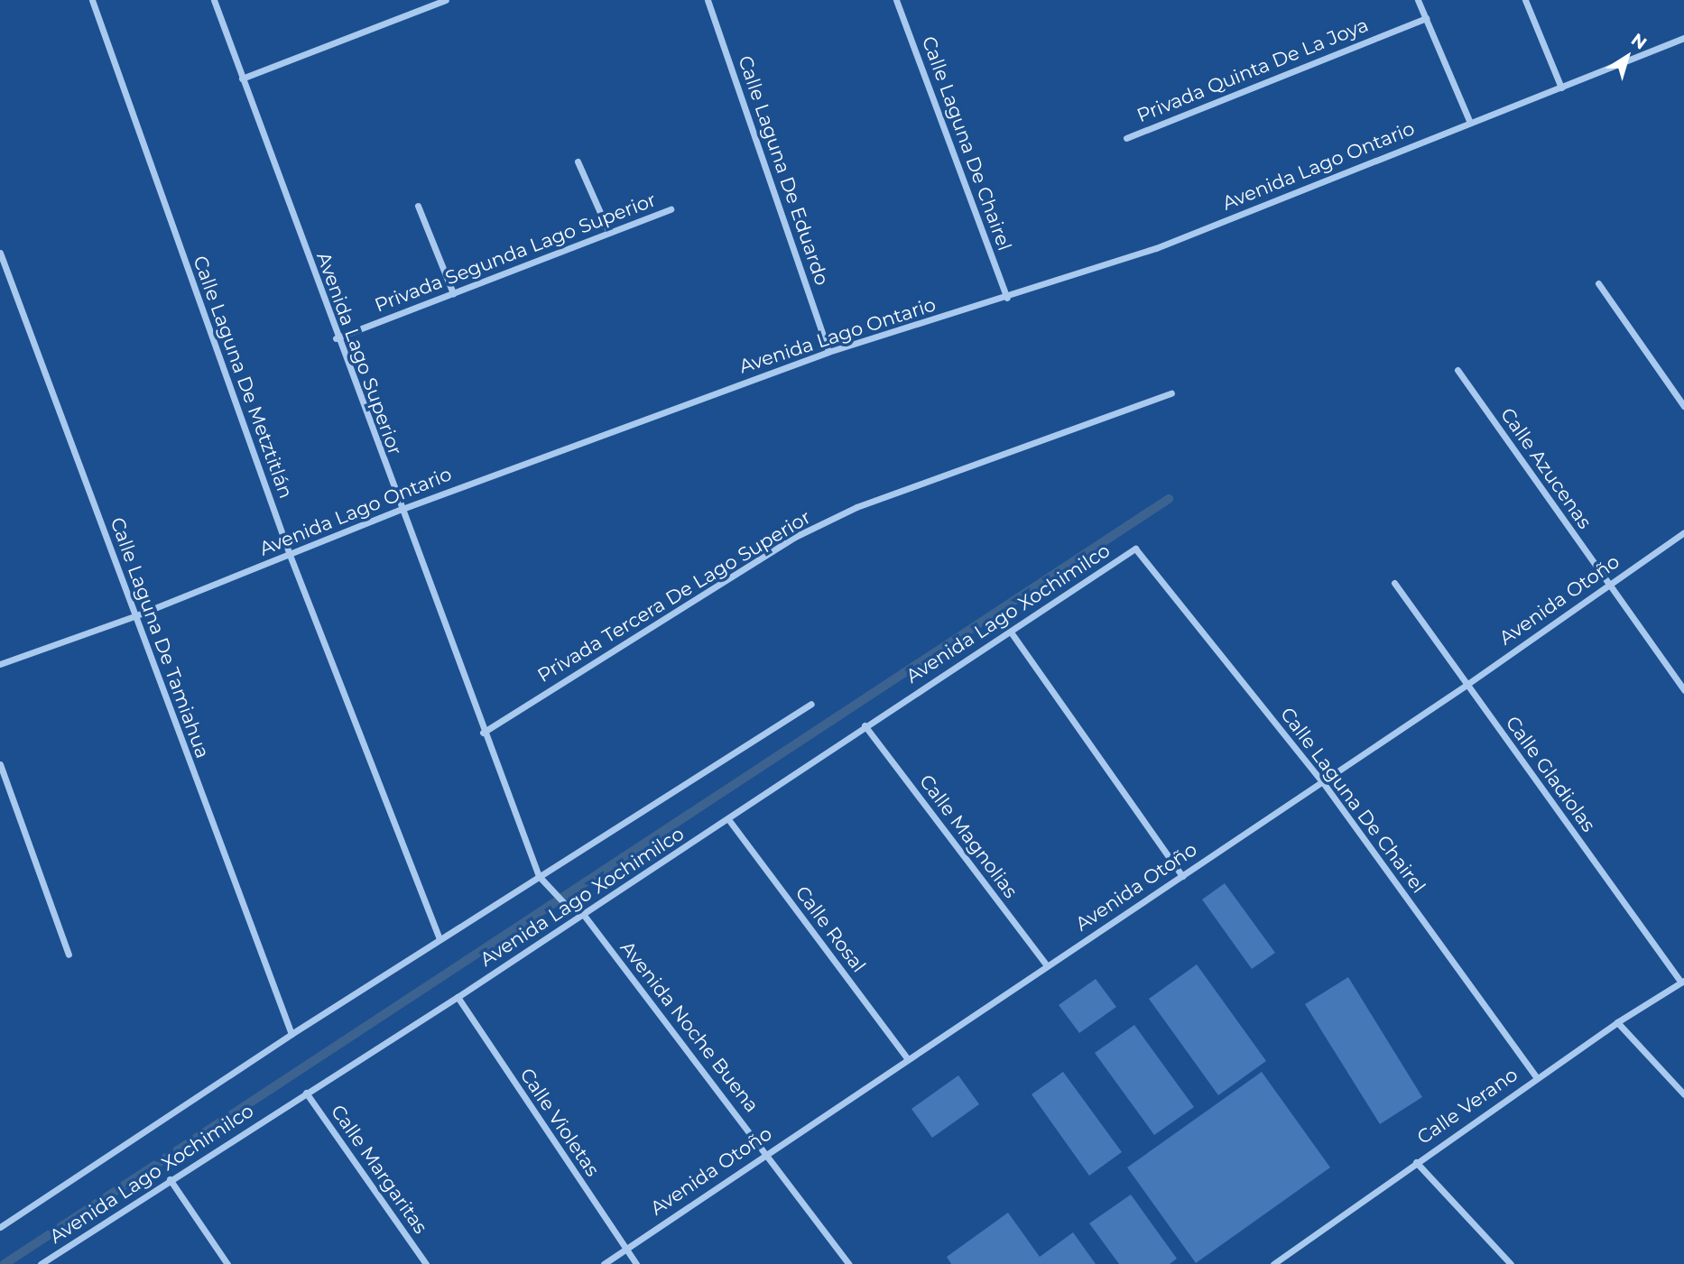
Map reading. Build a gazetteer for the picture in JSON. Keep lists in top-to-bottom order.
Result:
{
  "streets": {
    "street": [
      "Privada Quinta De La Joya",
      "Calle Laguna De Chairel",
      "Avenida Lago Ontario",
      "Calle Laguna De Eduardo",
      "Privada Segunda Lago Superior",
      "Avenida Lago Superior",
      "Calle Laguna De Metztitlán",
      "Calle Azucenas",
      "Privada Tercera De Lago Superior",
      "Avenida Otoño",
      "Avenida Lago Xochimilco",
      "Calle Laguna De Tamiahua",
      "Calle Gladiolas",
      "Calle Magnolias",
      "Calle Rosal",
      "Avenida Noche Buena",
      "Calle Verano",
      "Calle Violetas",
      "Calle Margaritas"
    ]
  },
  "crossings": [
    ["Calle Laguna De Chairel", "Avenida Lago Ontario"],
    ["Calle Laguna De Chairel", "Avenida Otoño"],
    ["Calle Laguna De Chairel", "Avenida Lago Xochimilco"],
    ["Calle Laguna De Chairel", "Calle Verano"],
    ["Avenida Lago Ontario", "Calle Laguna De Eduardo"],
    ["Avenida Lago Ontario", "Avenida Lago Superior"],
    ["Avenida Lago Ontario", "Calle Laguna De Metztitlán"],
    ["Avenida Lago Ontario", "Calle Laguna De Tamiahua"],
    ["Privada Segunda Lago Superior", "Avenida Lago Superior"],
    ["Avenida Lago Superior", "Privada Tercera De Lago Superior"],
    ["Avenida Lago Superior", "Avenida Lago Xochimilco"],
    ["Avenida Lago Superior", "Avenida Noche Buena"],
    ["Calle Laguna De Metztitlán", "Avenida Lago Xochimilco"],
    ["Calle Azucenas", "Avenida Otoño"],
    ["Avenida Otoño", "Calle Gladiolas"],
    ["Avenida Otoño", "Calle Magnolias"],
    ["Avenida Otoño", "Calle Rosal"],
    ["Avenida Otoño", "Avenida Noche Buena"],
    ["Avenida Otoño", "Calle Violetas"],
    ["Avenida Lago Xochimilco", "Calle Laguna De Tamiahua"],
    ["Avenida Lago Xochimilco", "Calle Magnolias"],
    ["Avenida Lago Xochimilco", "Calle Rosal"],
    ["Avenida Lago Xochimilco", "Avenida Noche Buena"],
    ["Avenida Lago Xochimilco", "Calle Violetas"],
    ["Avenida Lago Xochimilco", "Calle Margaritas"],
    ["Calle Gladiolas", "Calle Verano"]
  ],
  "north": "top right"
}
